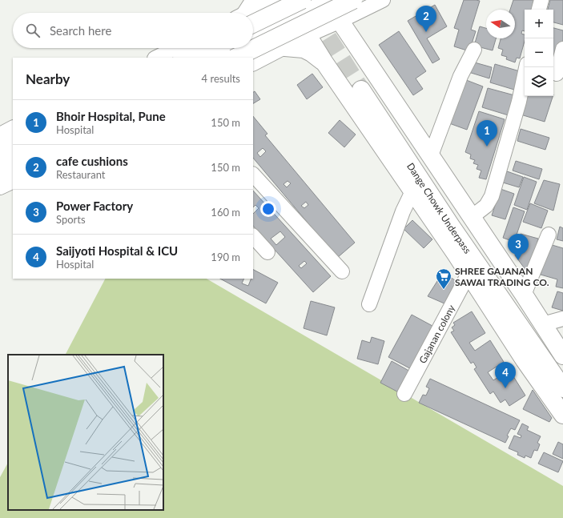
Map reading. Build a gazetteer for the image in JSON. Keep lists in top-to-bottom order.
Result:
{
  "streets": {
    "main road": ["Dange Chowk Underpass"],
    "street": ["Gajanan colony"]
  },
  "places": {
    "supermarket": ["SHREE GAJANAN SAWAI TRADING CO."]
  },
  "north": "left",
  "page": {
    "pins": [
      "2",
      "1",
      "3",
      "4"
    ],
    "map_buttons": ["+", "−"],
    "search": "Search here",
    "heading": ["Nearby", "4 results"],
    "list": [
      {
        "mark": "1",
        "name": "Bhoir Hospital, Pune",
        "note": "Hospital",
        "value": "150 m"
      },
      {
        "mark": "2",
        "name": "cafe cushions",
        "note": "Restaurant",
        "value": "150 m"
      },
      {
        "mark": "3",
        "name": "Power Factory",
        "note": "Sports",
        "value": "160 m"
      },
      {
        "mark": "4",
        "name": "Saijyoti Hospital & ICU",
        "note": "Hospital",
        "value": "190 m"
      }
    ]
  }
}
